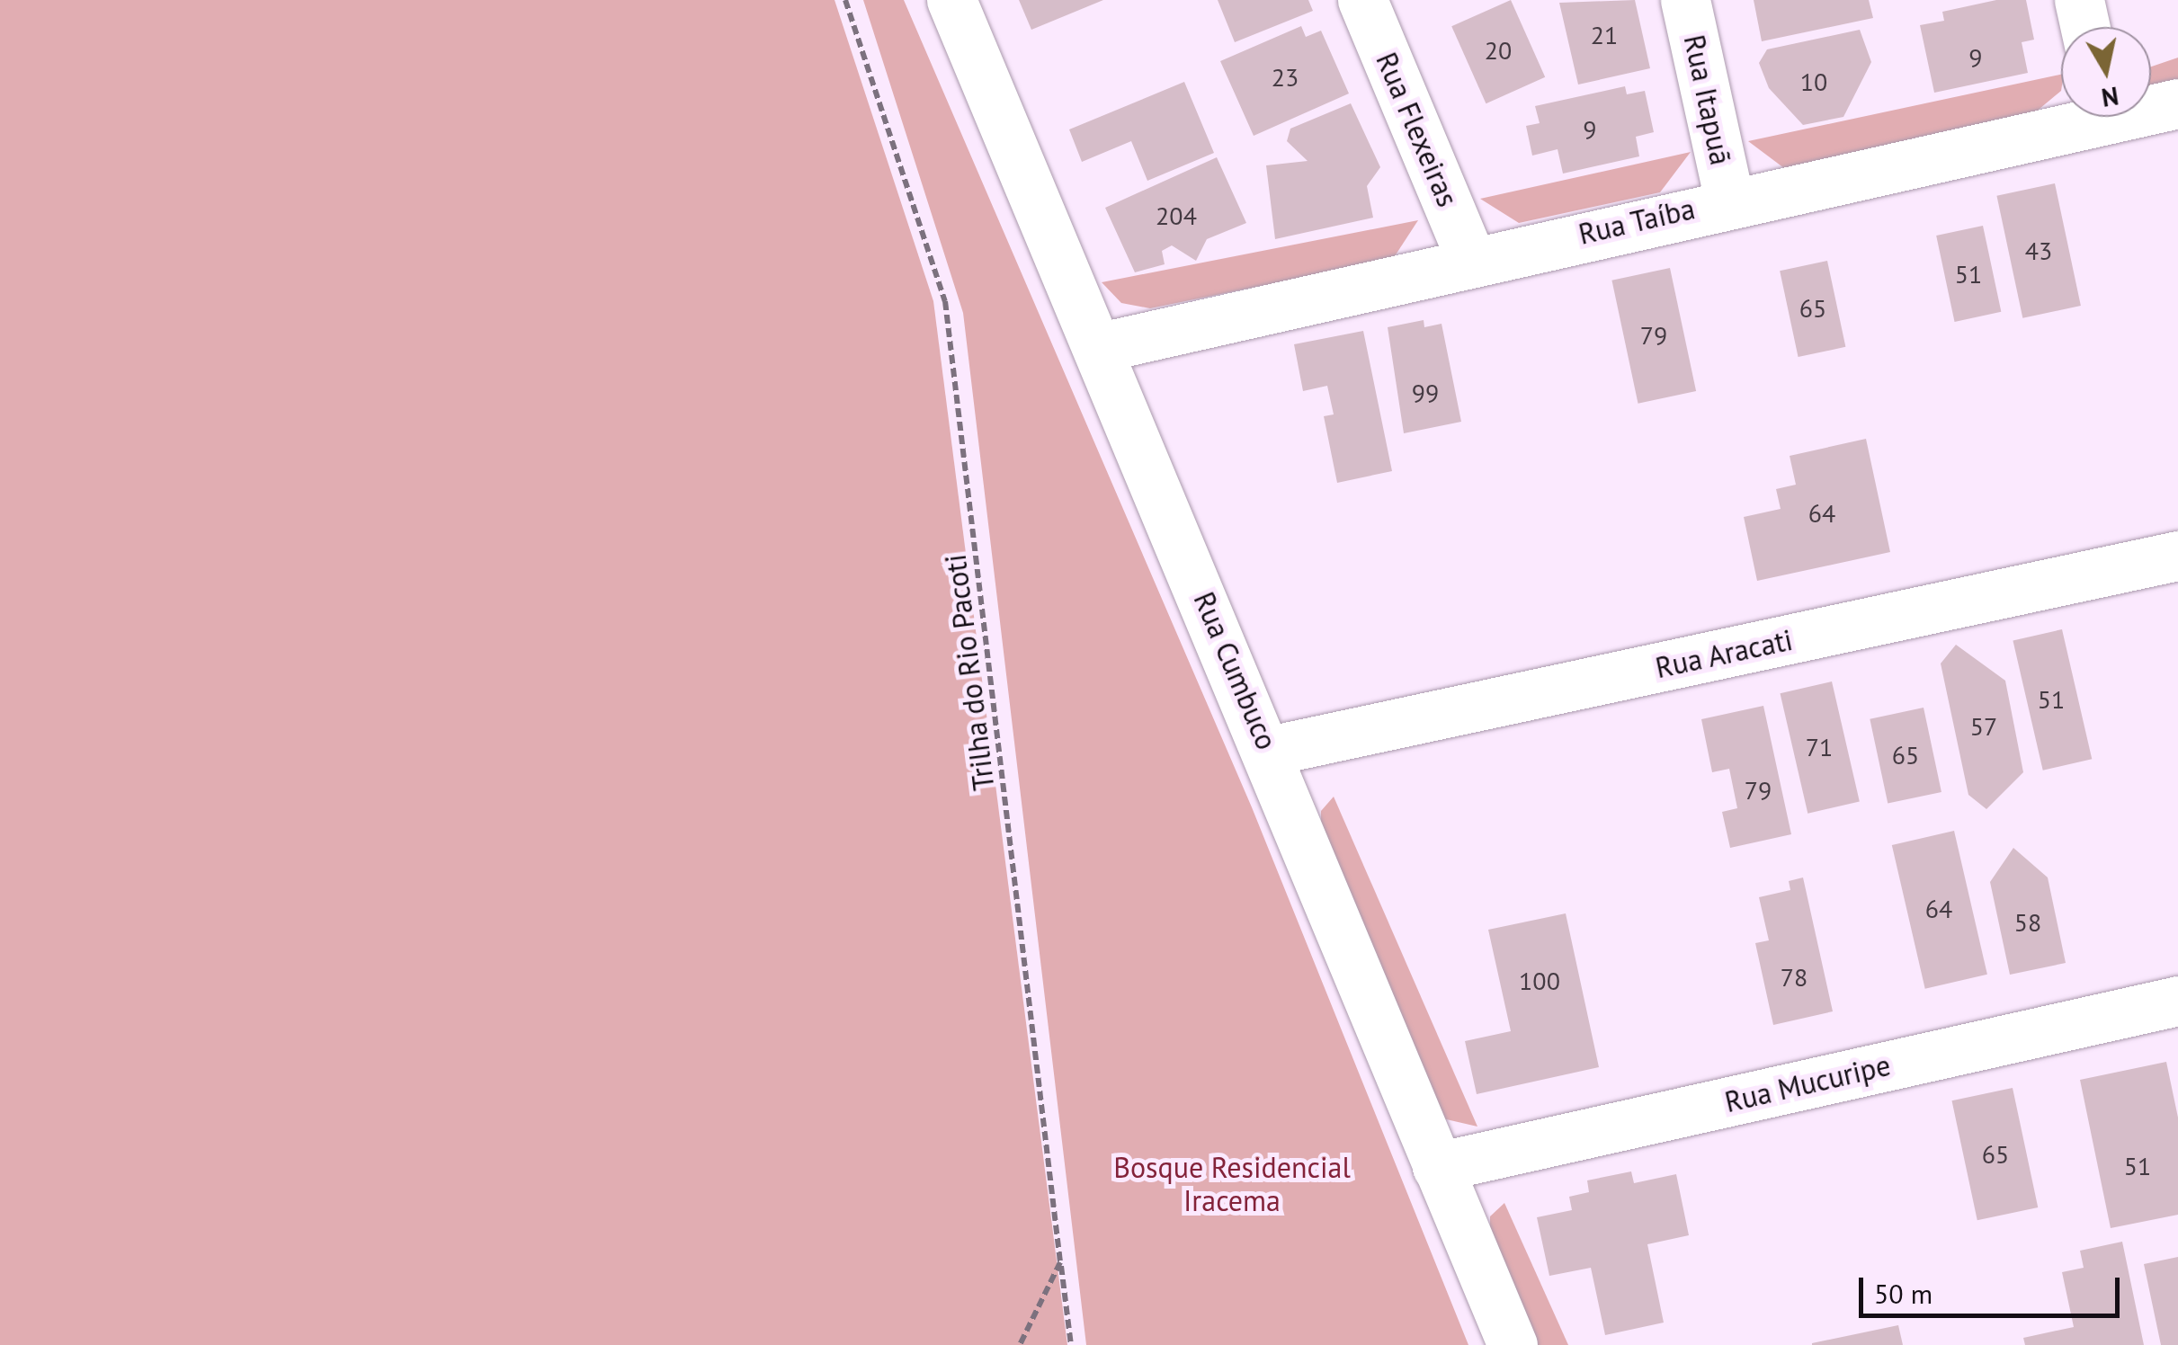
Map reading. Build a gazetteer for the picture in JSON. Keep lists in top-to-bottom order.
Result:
{
  "streets": {
    "street": [
      "Rua Itapuã",
      "Rua Flexeiras",
      "Rua Taíba",
      "Rua Aracati",
      "Rua Cumbuco",
      "Rua Mucuripe"
    ],
    "path": ["Trilha do Rio Pacoti"]
  },
  "crossings": [
    ["Rua Itapuã", "Rua Taíba"],
    ["Rua Flexeiras", "Rua Taíba"],
    ["Rua Taíba", "Rua Cumbuco"],
    ["Rua Aracati", "Rua Cumbuco"],
    ["Rua Cumbuco", "Rua Mucuripe"]
  ],
  "parks": ["Bosque Residencial Iracema"],
  "house_numbers": [
    "21",
    "20",
    "9",
    "23",
    "10",
    "9",
    "204",
    "43",
    "51",
    "65",
    "79",
    "99",
    "64",
    "51",
    "57",
    "71",
    "65",
    "79",
    "64",
    "58",
    "78",
    "100",
    "65",
    "51"
  ],
  "scale_bar": "50 m",
  "north": "bottom"
}
